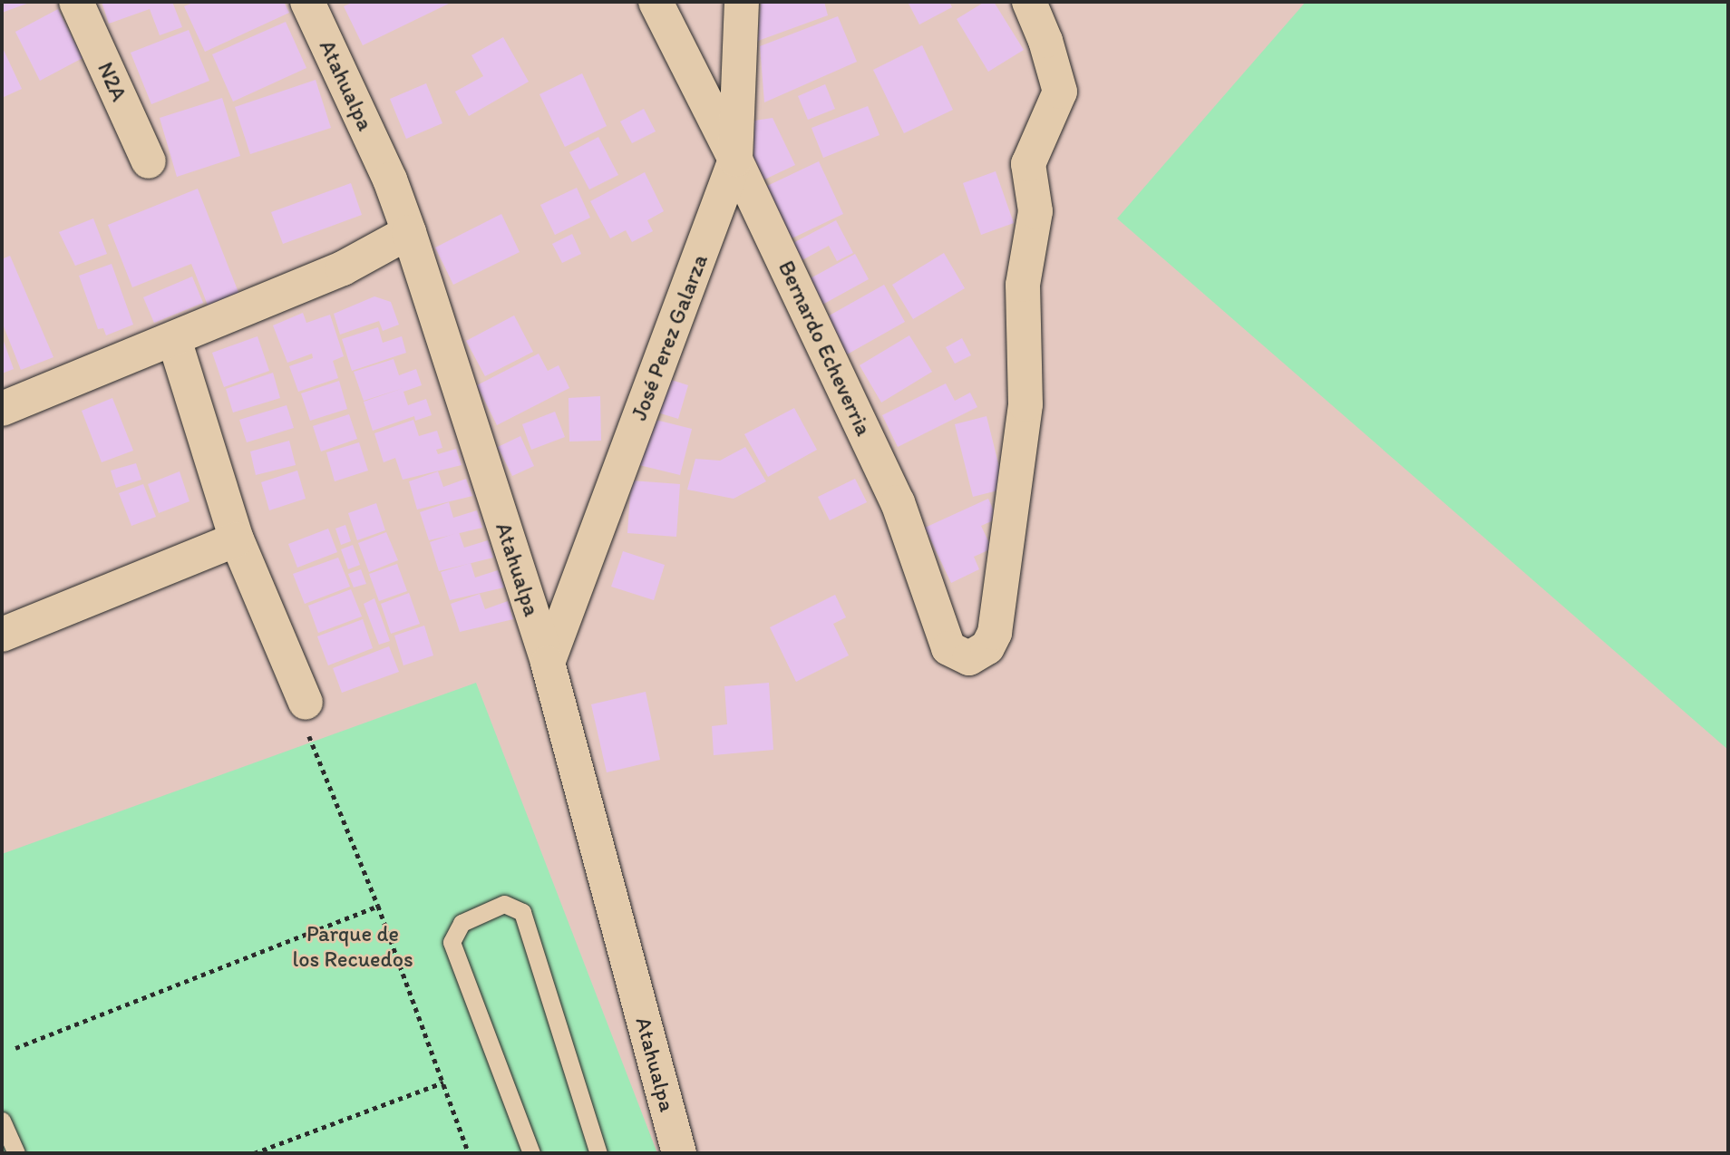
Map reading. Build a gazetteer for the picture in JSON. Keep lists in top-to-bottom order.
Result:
{
  "streets": {
    "street": [
      "N2A",
      "Atahualpa",
      "José Perez Galarza",
      "Bernardo Echeverria"
    ]
  },
  "crossings": [
    ["Atahualpa", "José Perez Galarza"],
    ["José Perez Galarza", "Bernardo Echeverria"]
  ],
  "parks": ["Parque de los Recuedos"]
}
